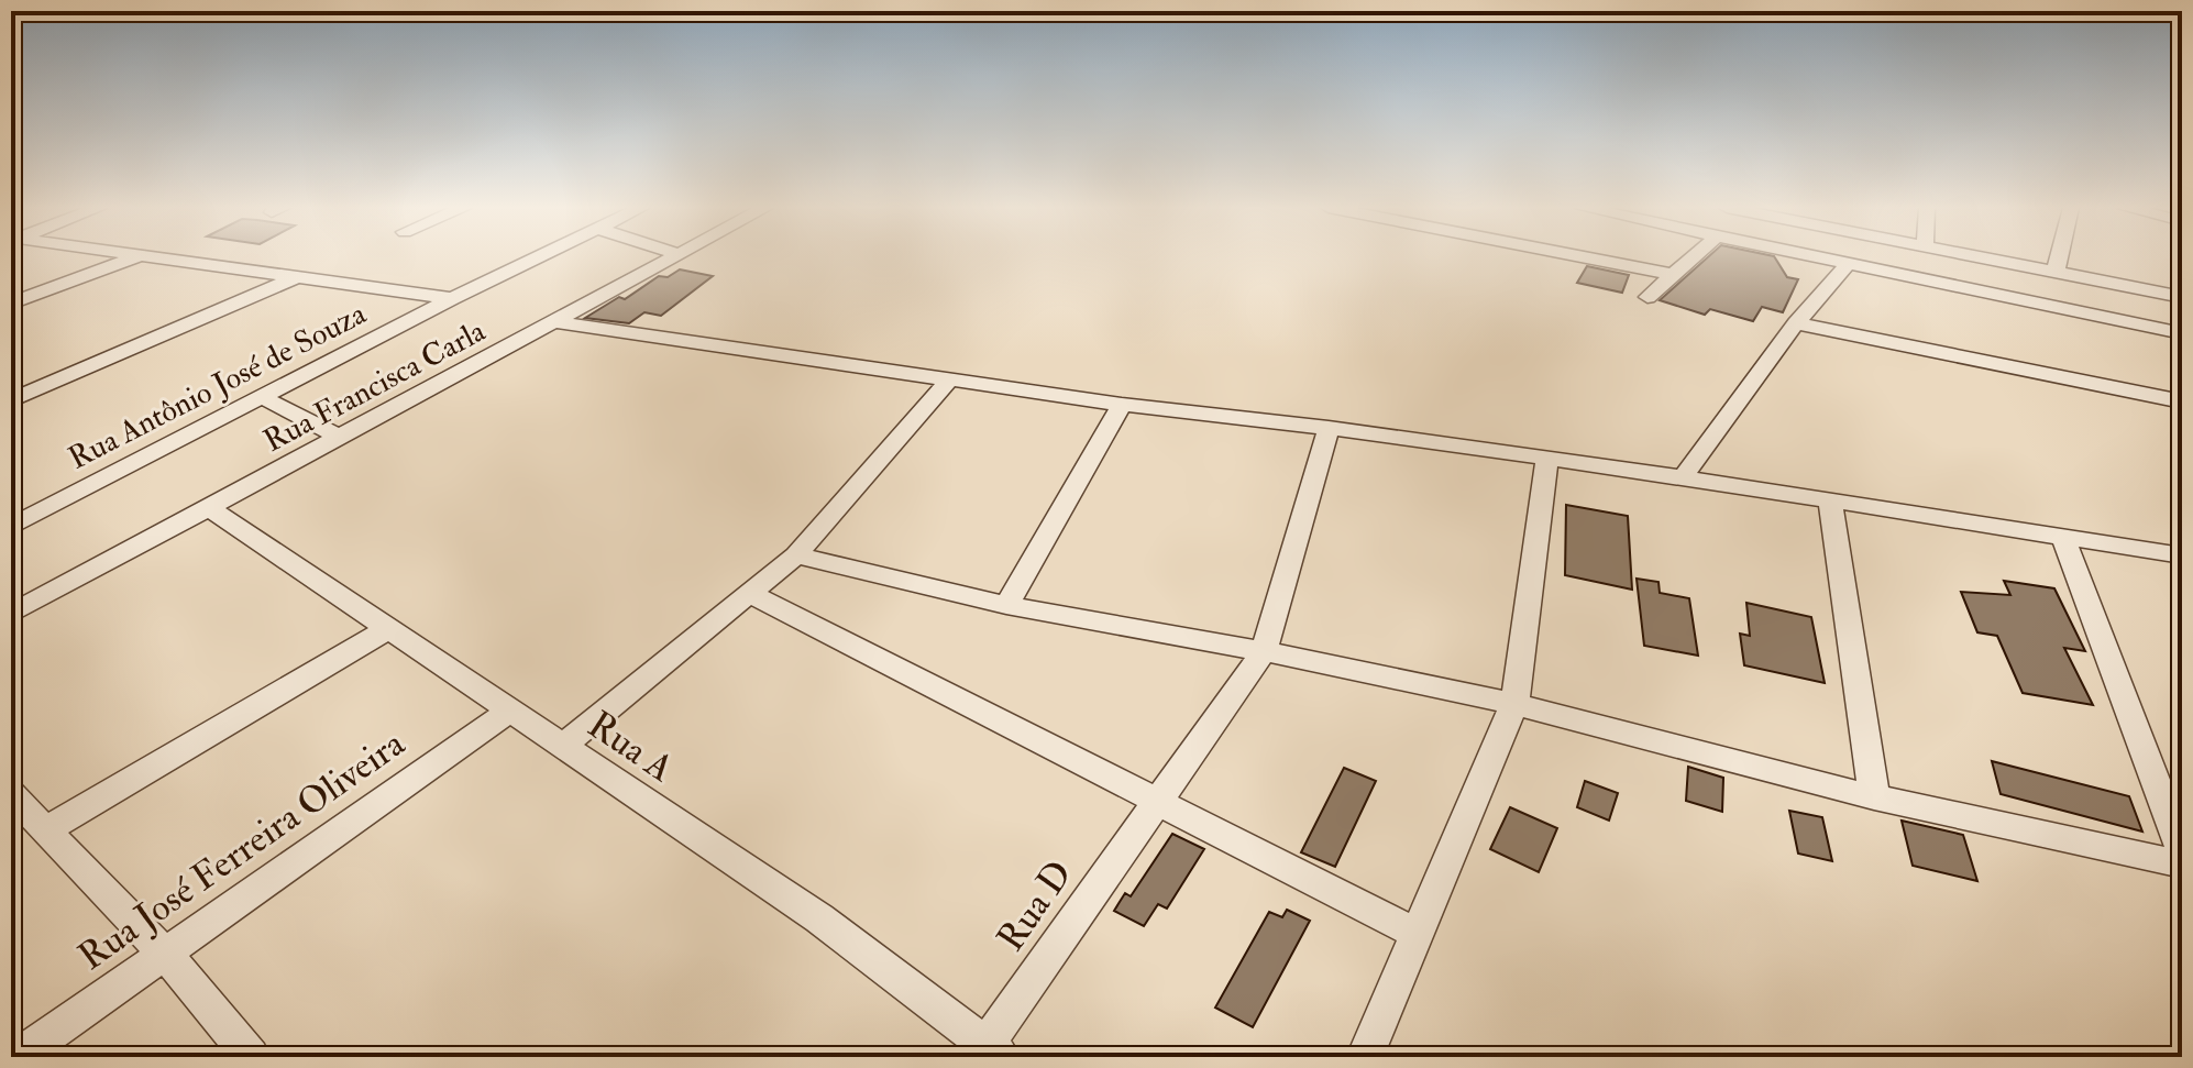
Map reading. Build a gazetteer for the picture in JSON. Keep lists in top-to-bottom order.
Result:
{
  "streets": {
    "street": [
      "Rua Antônio José de Souza",
      "Rua Francisca Carla",
      "Rua A",
      "Rua José Ferreira Oliveira",
      "Rua D"
    ]
  },
  "crossings": [
    ["Rua Francisca Carla", "Rua A"],
    ["Rua A", "Rua José Ferreira Oliveira"],
    ["Rua A", "Rua D"]
  ]
}
